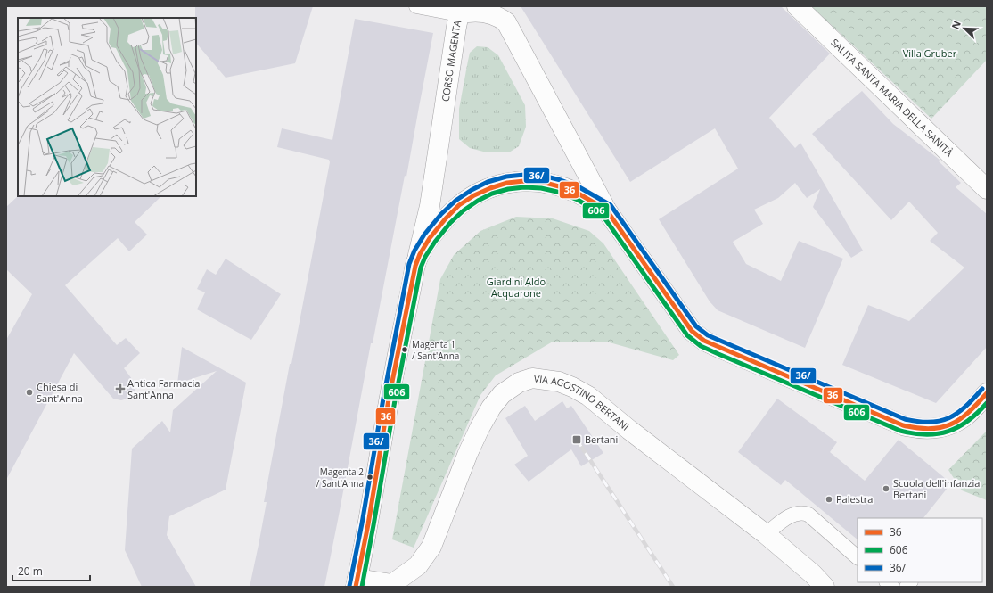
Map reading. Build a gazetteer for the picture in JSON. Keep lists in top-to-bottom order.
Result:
{
  "streets": {
    "street": ["CORSO MAGENTA", "SALITA SANTA MARIA DELLA SANITÀ", "VIA AGOSTINO BERTANI"]
  },
  "crossings": [
    ["CORSO MAGENTA", "VIA AGOSTINO BERTANI"]
  ],
  "parks": ["Villa Gruber", "Giardini Aldo Acquarone"],
  "places": {
    "other": [
      "Magenta 1 / Sant'Anna",
      "Chiesa di Sant'Anna",
      "Magenta 2 / Sant'Anna",
      "Scuola dell'infanzia Bertani",
      "Palestra"
    ],
    "health": ["Antica Farmacia Sant'Anna"],
    "transit": ["Bertani"]
  },
  "lines": ["transit line 36/", "transit line 36", "transit line 606"],
  "legend": ["36", "606", "36/"],
  "scale_bar": "20 m",
  "north": "top left"
}
